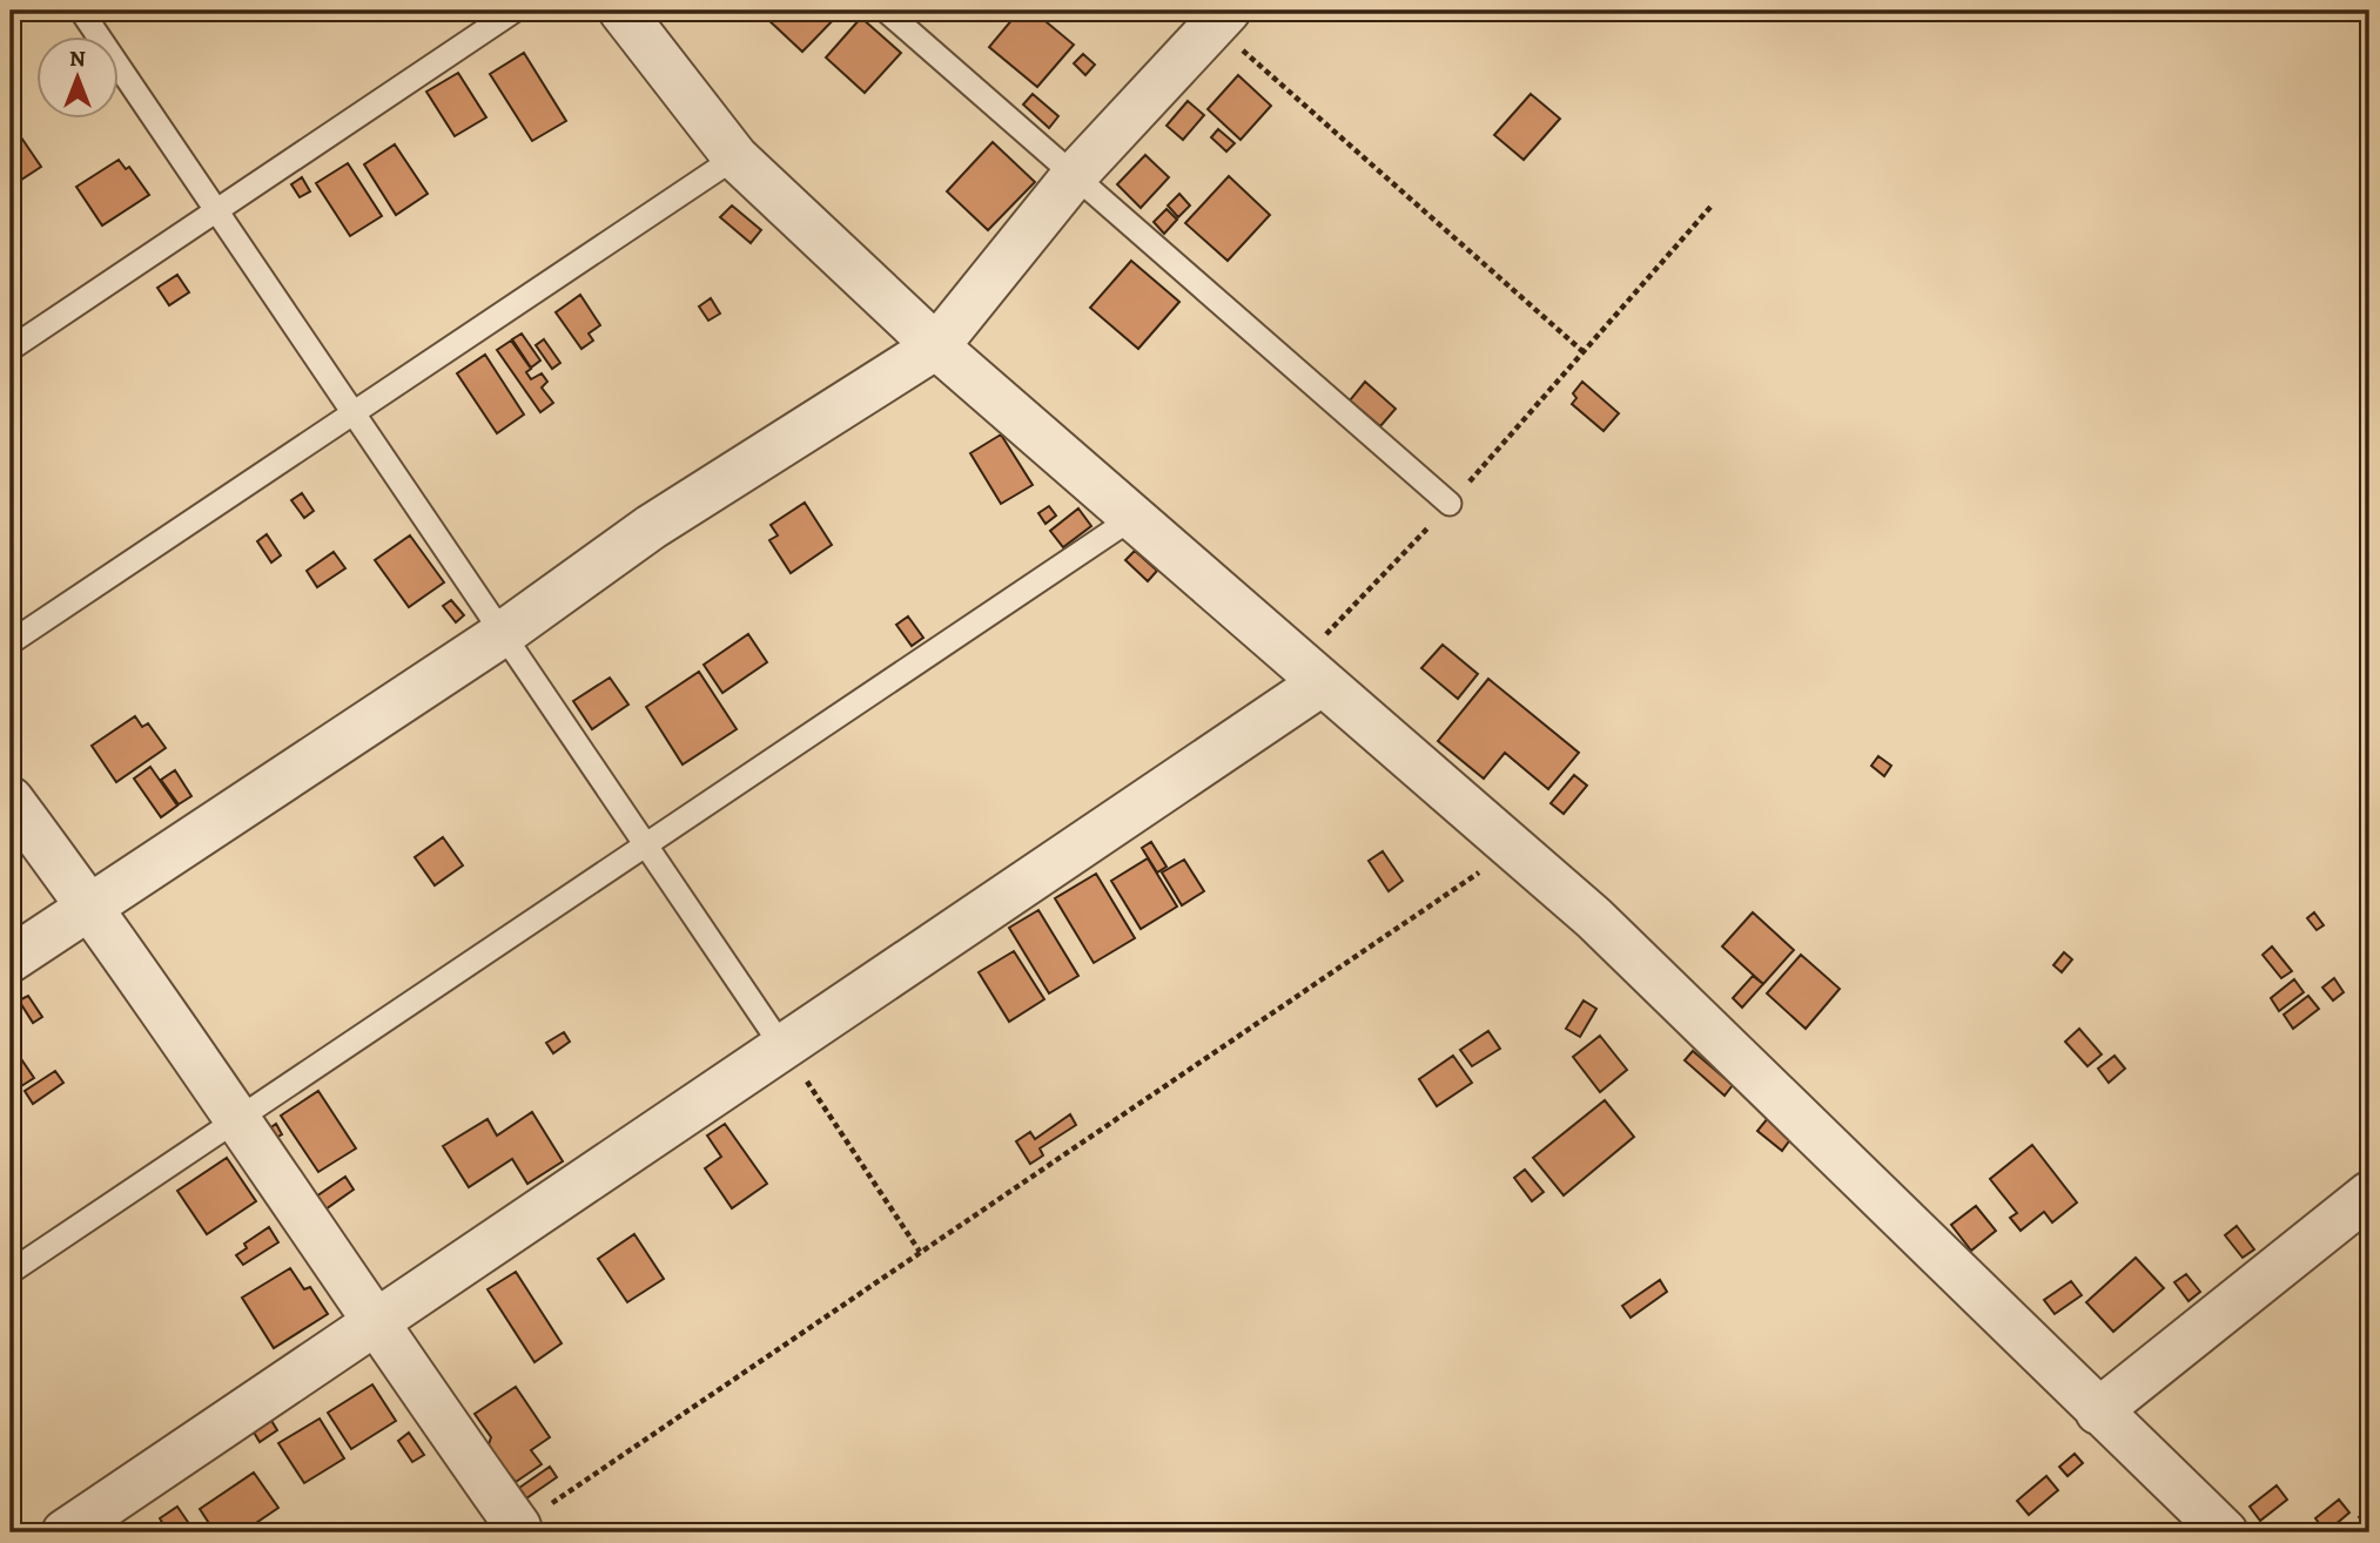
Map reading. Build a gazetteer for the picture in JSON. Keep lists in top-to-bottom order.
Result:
{
  "north": "top"
}
